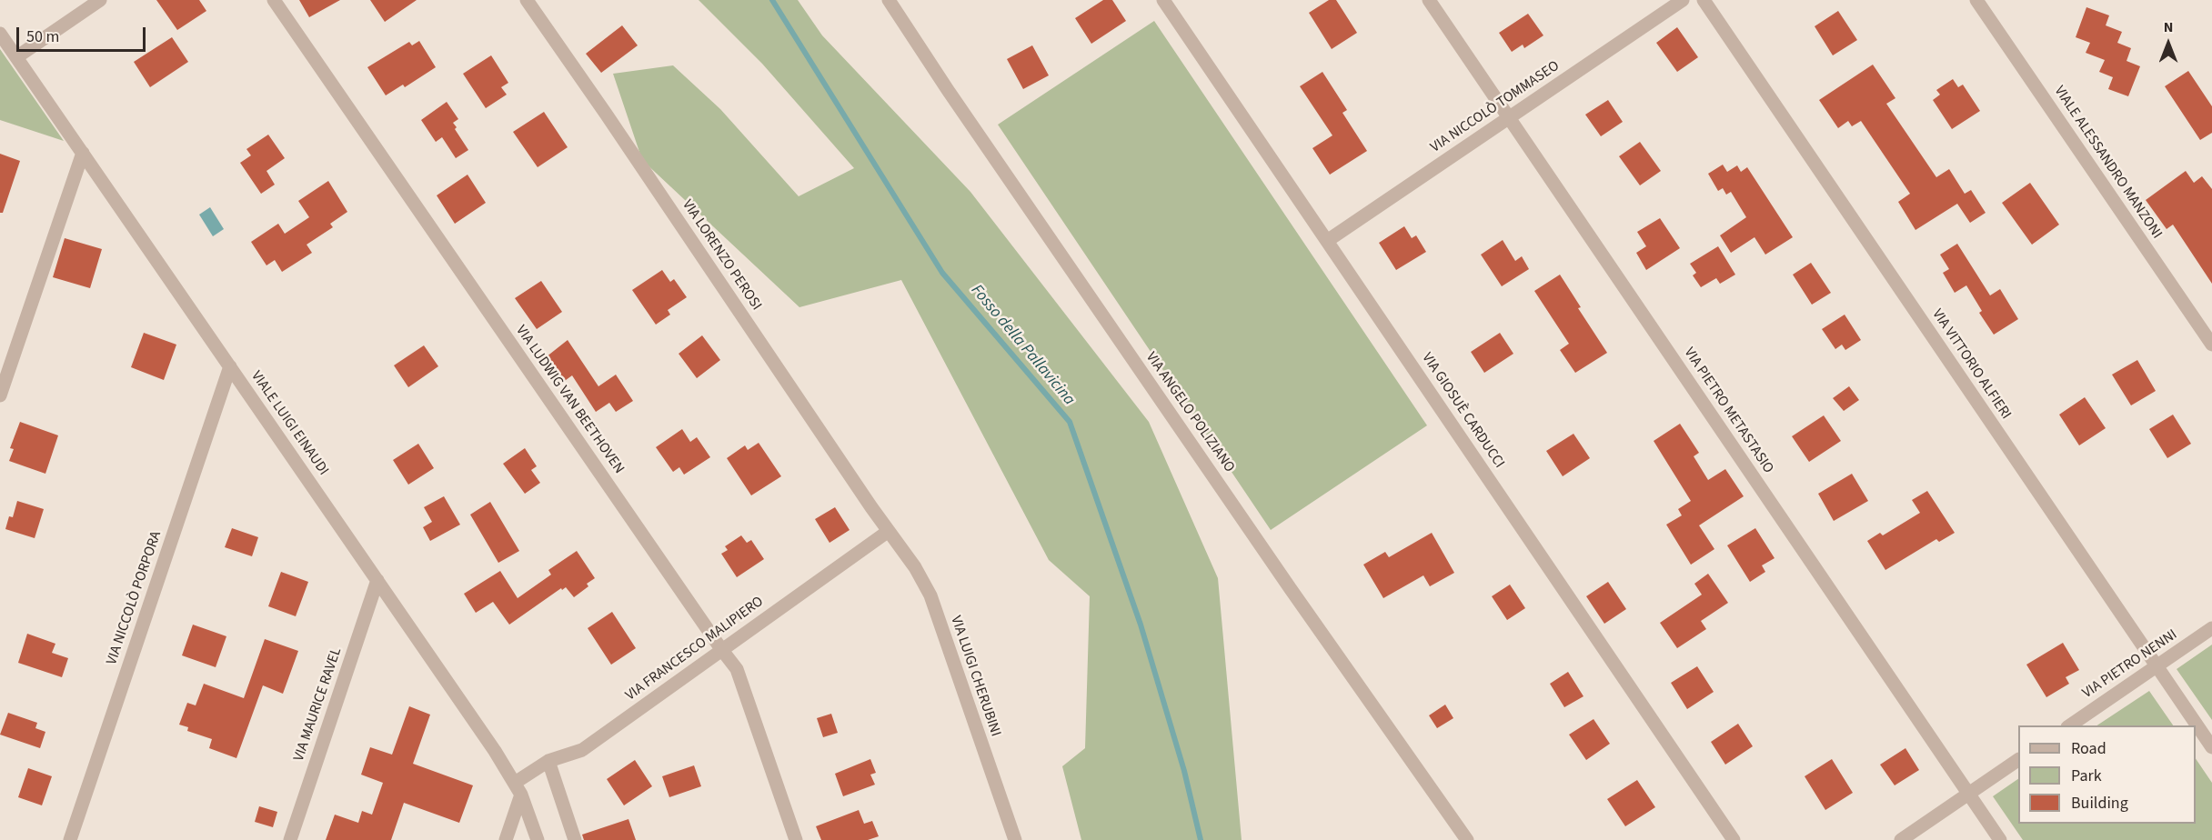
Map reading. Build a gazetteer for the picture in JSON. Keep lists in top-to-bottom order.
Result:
{
  "streets": {
    "street": [
      "VIA NICCOLÒ TOMMASEO",
      "VIALE ALESSANDRO MANZONI",
      "VIA LORENZO PEROSI",
      "VIA VITTORIO ALFIERI",
      "VIA LUDWIG VAN BEETHOVEN",
      "VIA GIOSUÈ CARDUCCI",
      "VIA PIETRO METASTASIO",
      "VIA ANGELO POLIZIANO",
      "VIALE LUIGI EINAUDI",
      "VIA NICCOLÒ PORPORA",
      "VIA FRANCESCO MALIPIERO",
      "VIA PIETRO NENNI",
      "VIA LUIGI CHERUBINI",
      "VIA MAURICE RAVEL"
    ]
  },
  "crossings": [
    ["VIA NICCOLÒ TOMMASEO", "VIA GIOSUÈ CARDUCCI"],
    ["VIA NICCOLÒ TOMMASEO", "VIA PIETRO METASTASIO"],
    ["VIA LORENZO PEROSI", "VIA FRANCESCO MALIPIERO"],
    ["VIA LORENZO PEROSI", "VIA LUIGI CHERUBINI"],
    ["VIA VITTORIO ALFIERI", "VIA PIETRO NENNI"],
    ["VIA LUDWIG VAN BEETHOVEN", "VIA FRANCESCO MALIPIERO"],
    ["VIALE LUIGI EINAUDI", "VIA NICCOLÒ PORPORA"],
    ["VIALE LUIGI EINAUDI", "VIA FRANCESCO MALIPIERO"],
    ["VIALE LUIGI EINAUDI", "VIA MAURICE RAVEL"],
    ["VIA FRANCESCO MALIPIERO", "VIA LUIGI CHERUBINI"]
  ],
  "water": ["Fosso della Pallavicina"],
  "legend": ["Road", "Park", "Building"],
  "scale_bar": "50 m",
  "north": "top"
}
